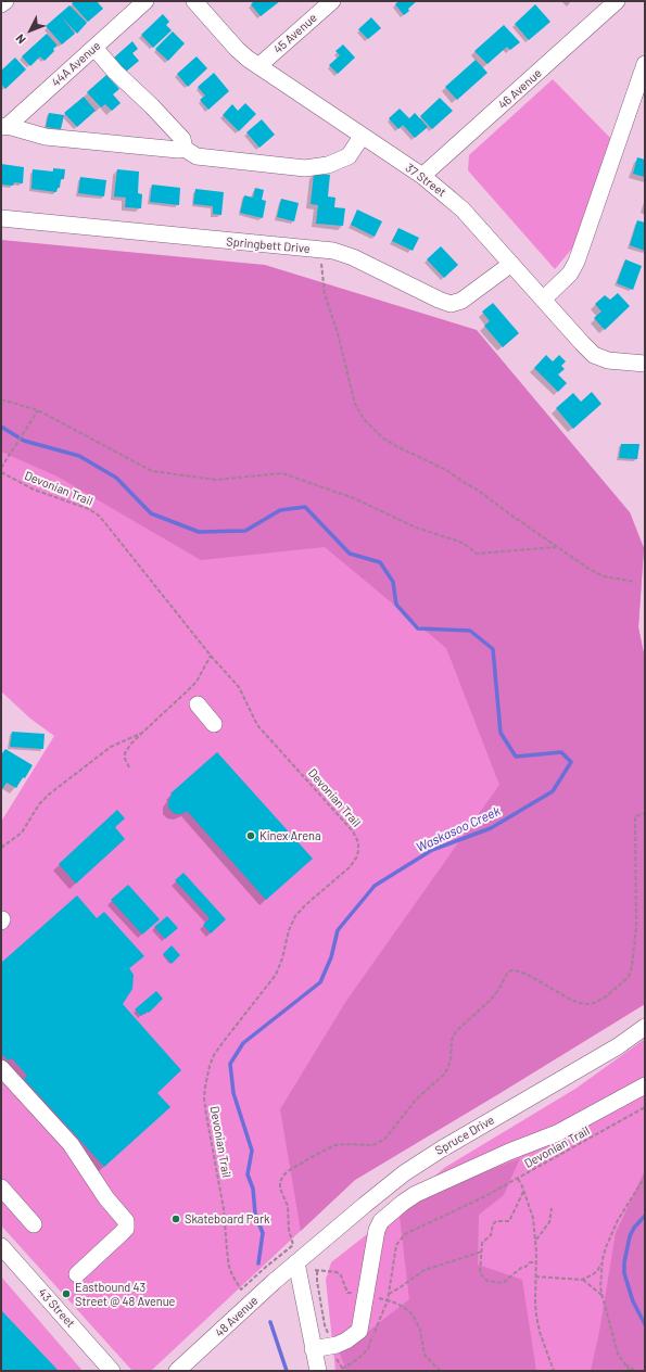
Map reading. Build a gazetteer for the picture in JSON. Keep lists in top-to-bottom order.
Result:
{
  "streets": {
    "street": [
      "45 Avenue",
      "44A Avenue",
      "46 Avenue",
      "37 Street",
      "Springbett Drive",
      "Spruce Drive",
      "43 Street",
      "48 Avenue"
    ],
    "path": ["Devonian Trail"]
  },
  "crossings": [
    ["45 Avenue", "37 Street"],
    ["46 Avenue", "37 Street"],
    ["37 Street", "Springbett Drive"],
    ["Spruce Drive", "48 Avenue"]
  ],
  "water": ["Waskasoo Creek"],
  "places": ["Kinex Arena", "Skateboard Park", "Eastbound 43 Street @ 48 Avenue"],
  "north": "bottom left"
}
